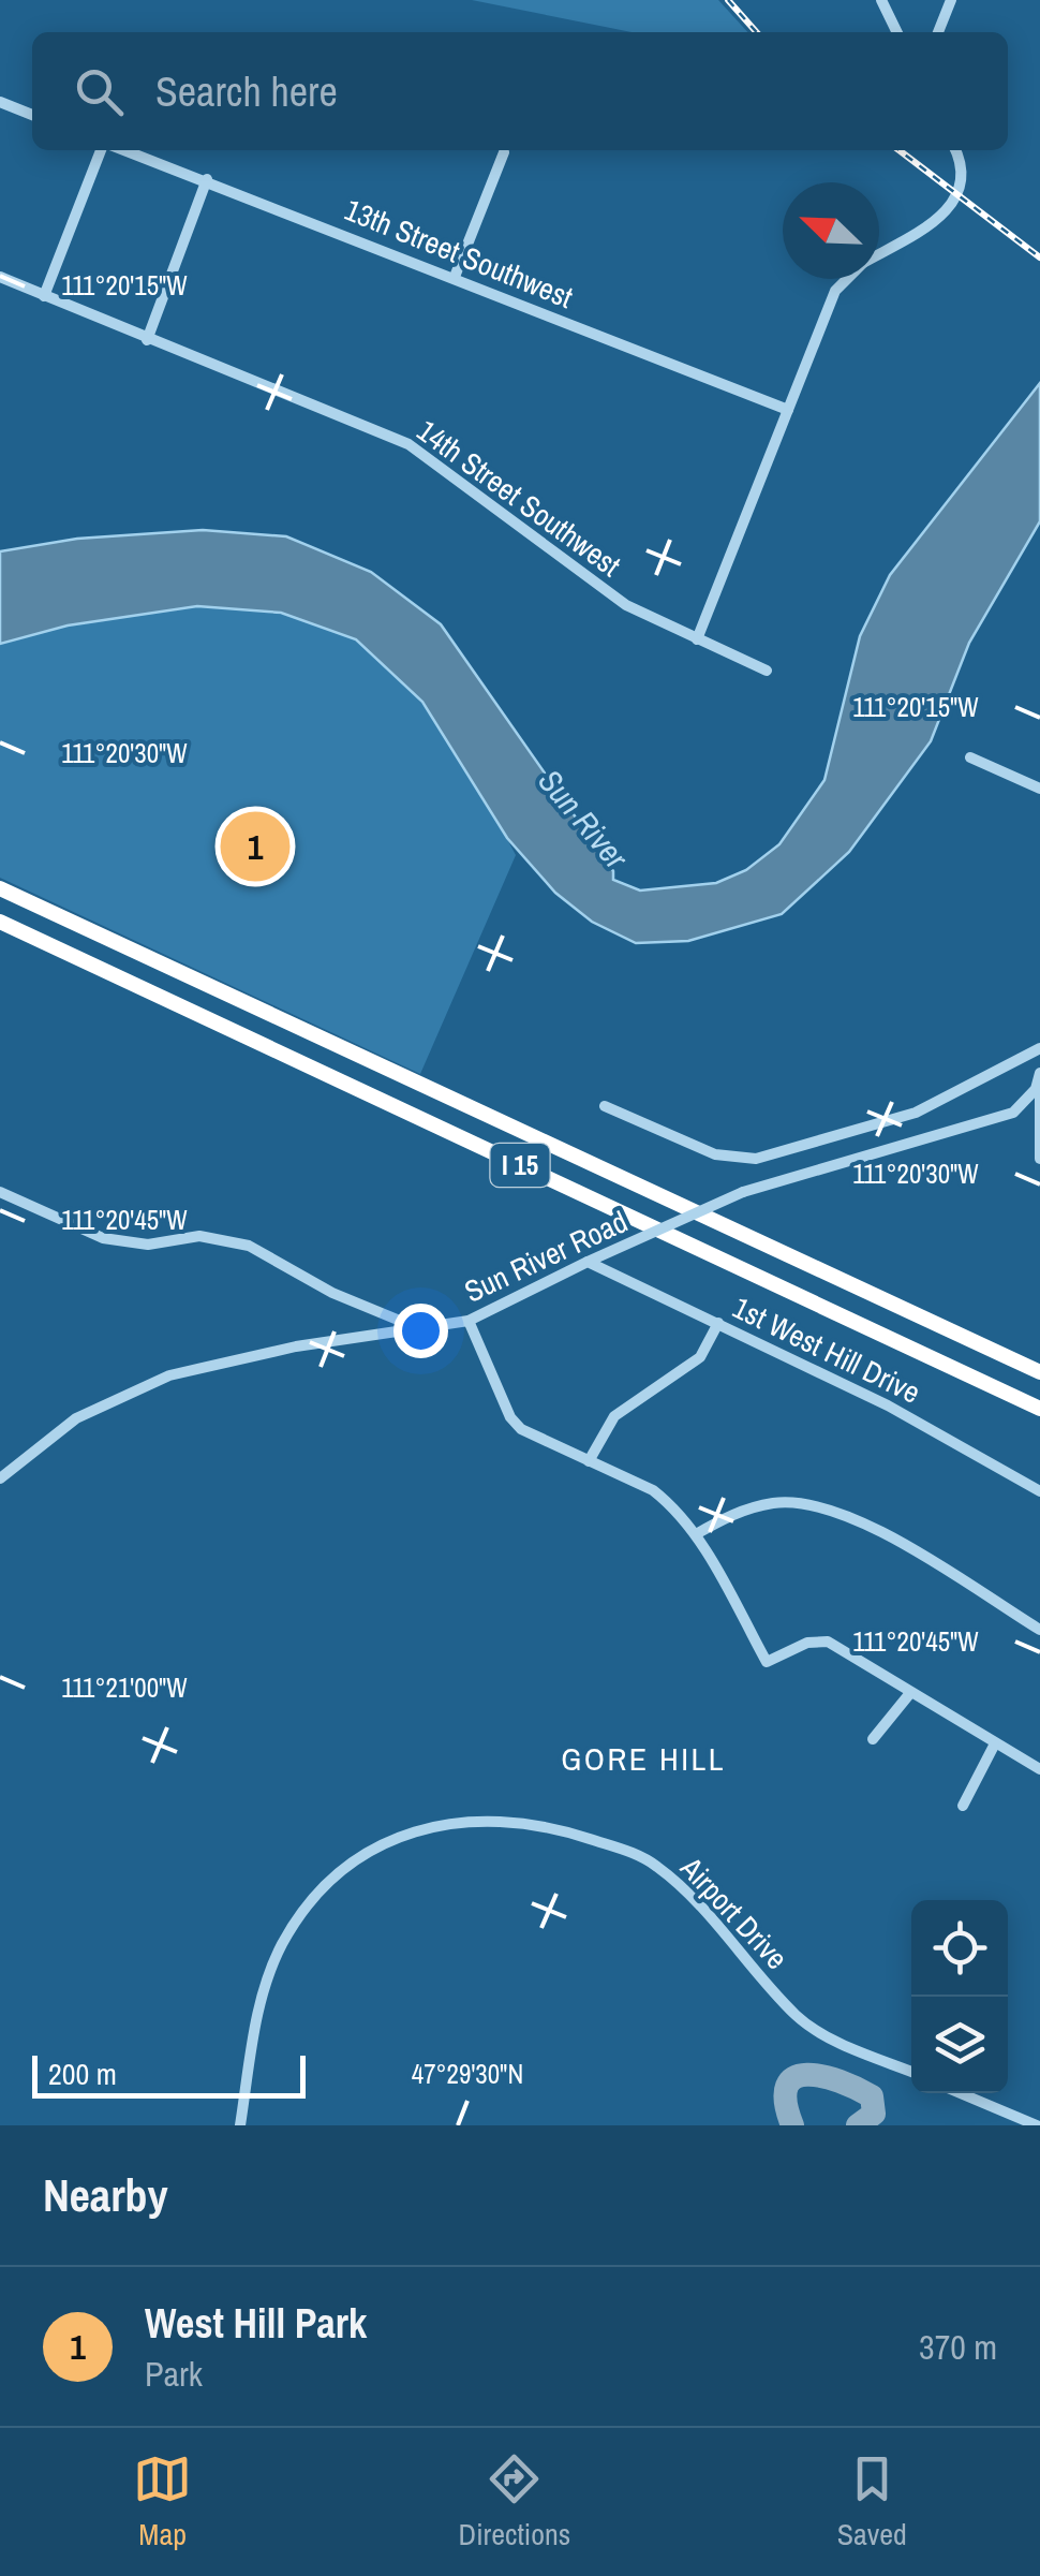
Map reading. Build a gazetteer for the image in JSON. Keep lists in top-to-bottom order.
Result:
{
  "streets": {
    "highway": ["I 15"],
    "street": [
      "13th Street Southwest",
      "14th Street Southwest",
      "Sun River Road",
      "1st West Hill Drive",
      "Airport Drive"
    ]
  },
  "crossings": [
    ["Sun River Road", "1st West Hill Drive"]
  ],
  "districts": ["GORE HILL"],
  "water": ["Sun River"],
  "scale_bar": "200 m",
  "north": "top left",
  "page": {
    "search": "Search here",
    "pins": "1",
    "scale": "200 m",
    "heading": "Nearby",
    "list": [
      {
        "mark": "1",
        "name": "West Hill Park",
        "note": "Park",
        "value": "370 m"
      }
    ],
    "nav": ["Map", "Directions", "Saved"]
  },
  "coordinates": [
    "111°20'15\"W",
    "111°20'30\"W",
    "111°20'45\"W",
    "111°21'00\"W",
    "47°29'30\"N"
  ]
}
